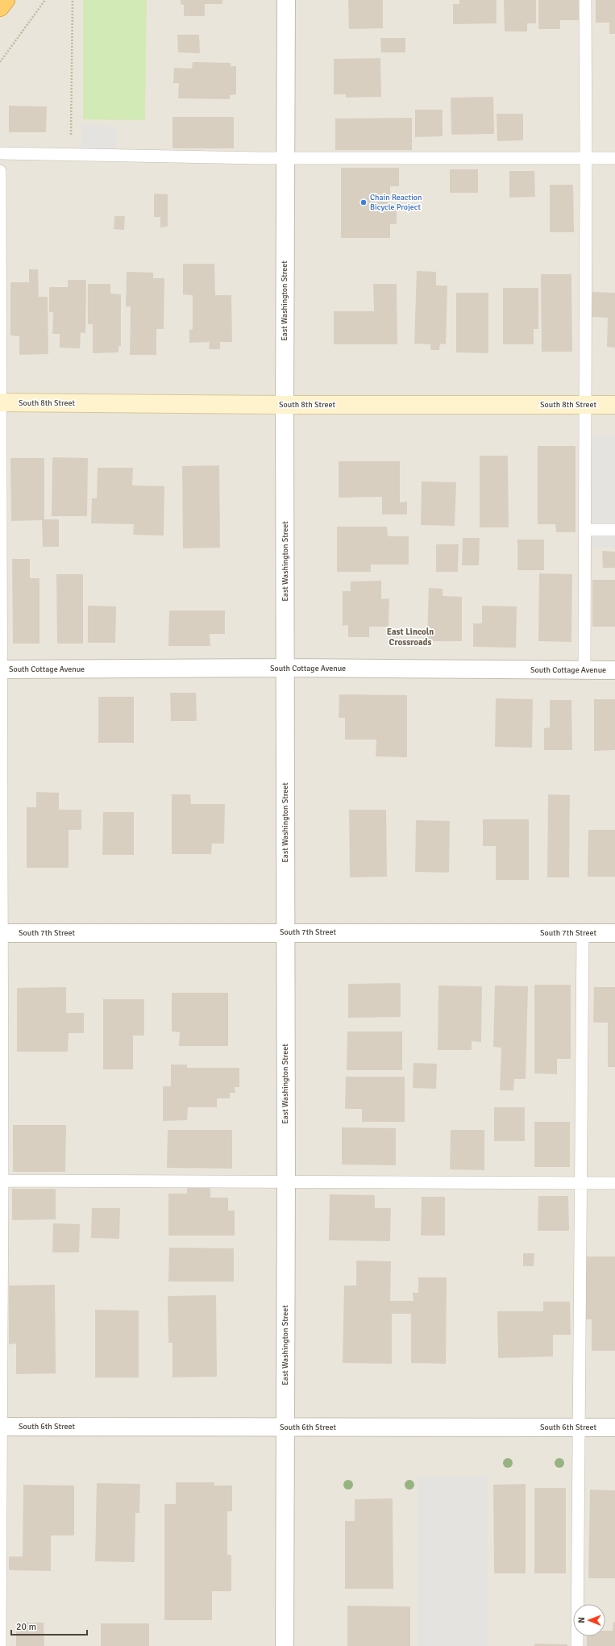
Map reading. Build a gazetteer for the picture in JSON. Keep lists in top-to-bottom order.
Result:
{
  "streets": {
    "main road": ["South 8th Street"],
    "street": [
      "East Washington Street",
      "South Cottage Avenue",
      "South 7th Street",
      "South 6th Street"
    ]
  },
  "crossings": [
    ["East Washington Street", "South 8th Street"],
    ["East Washington Street", "South Cottage Avenue"],
    ["East Washington Street", "South 7th Street"],
    ["East Washington Street", "South 6th Street"]
  ],
  "districts": ["East Lincoln Crossroads"],
  "places": ["Chain Reaction Bicycle Project"],
  "scale_bar": "20 m",
  "north": "left"
}
